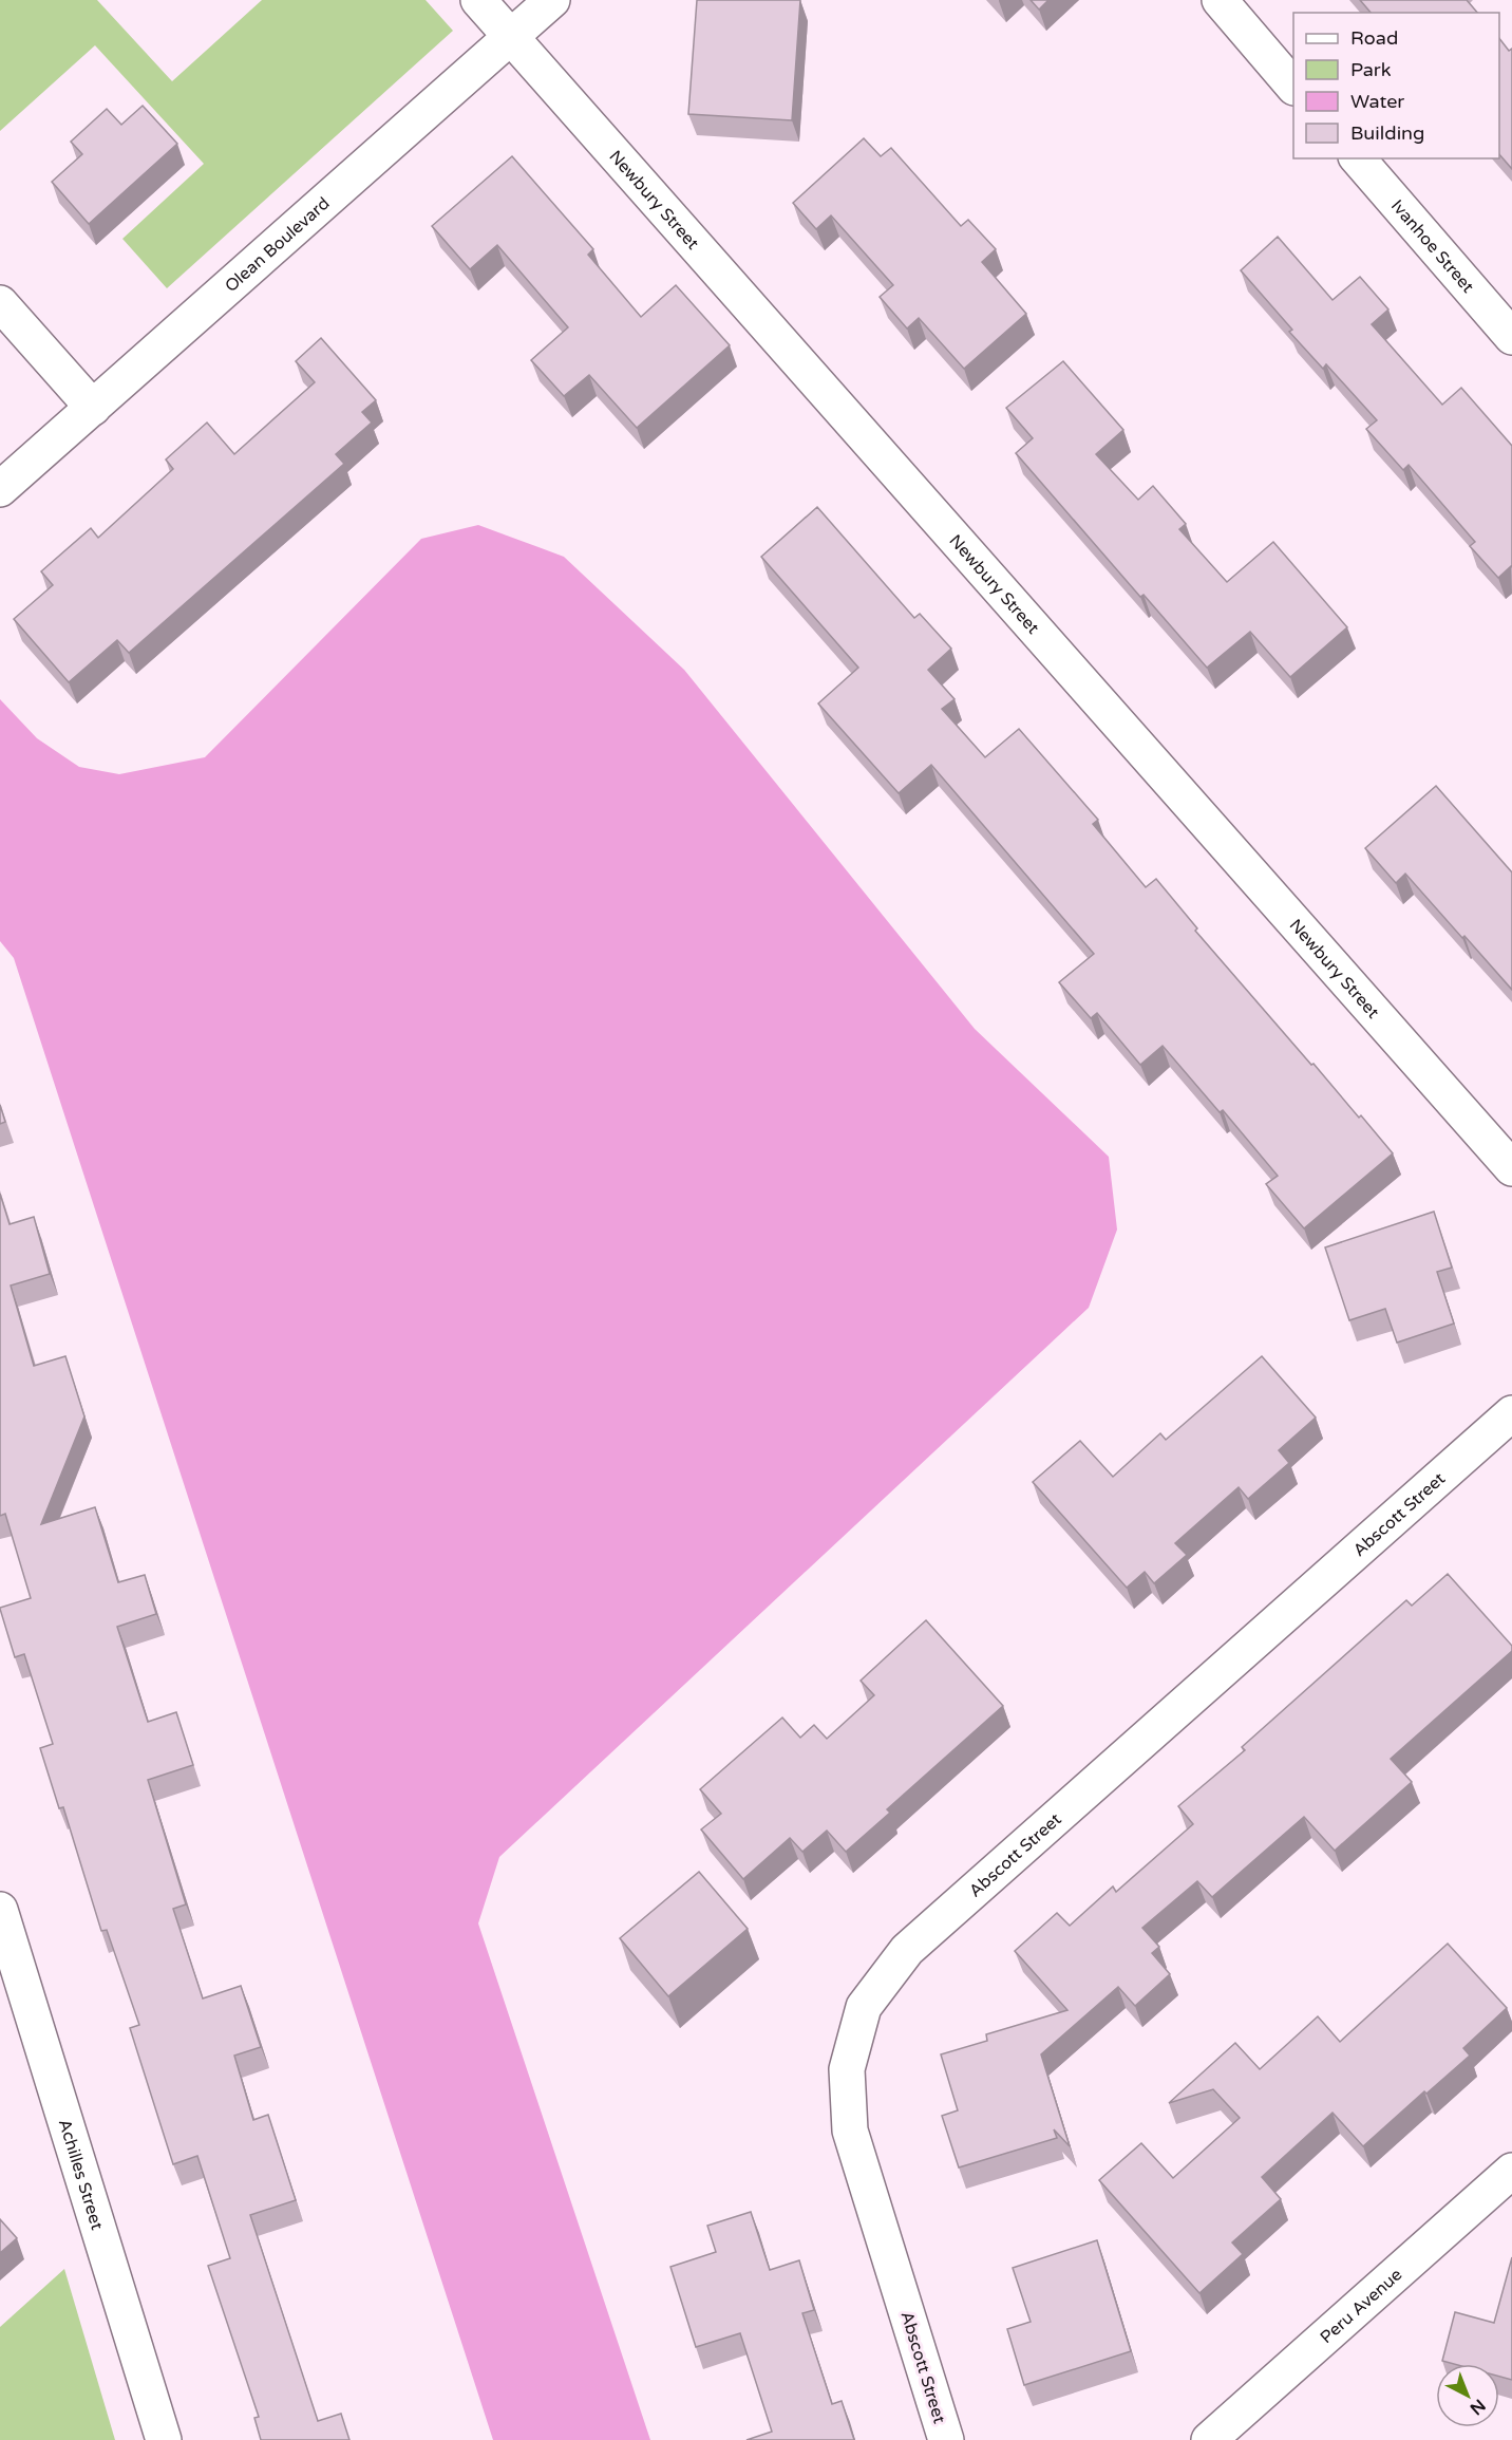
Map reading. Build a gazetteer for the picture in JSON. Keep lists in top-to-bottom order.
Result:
{
  "streets": {
    "street": [
      "Newbury Street",
      "Olean Boulevard",
      "Ivanhoe Street",
      "Abscott Street",
      "Achilles Street",
      "Peru Avenue"
    ]
  },
  "crossings": [
    ["Newbury Street", "Olean Boulevard"]
  ],
  "legend": [
    "Road",
    "Park",
    "Water",
    "Building"
  ],
  "north": "bottom right"
}
